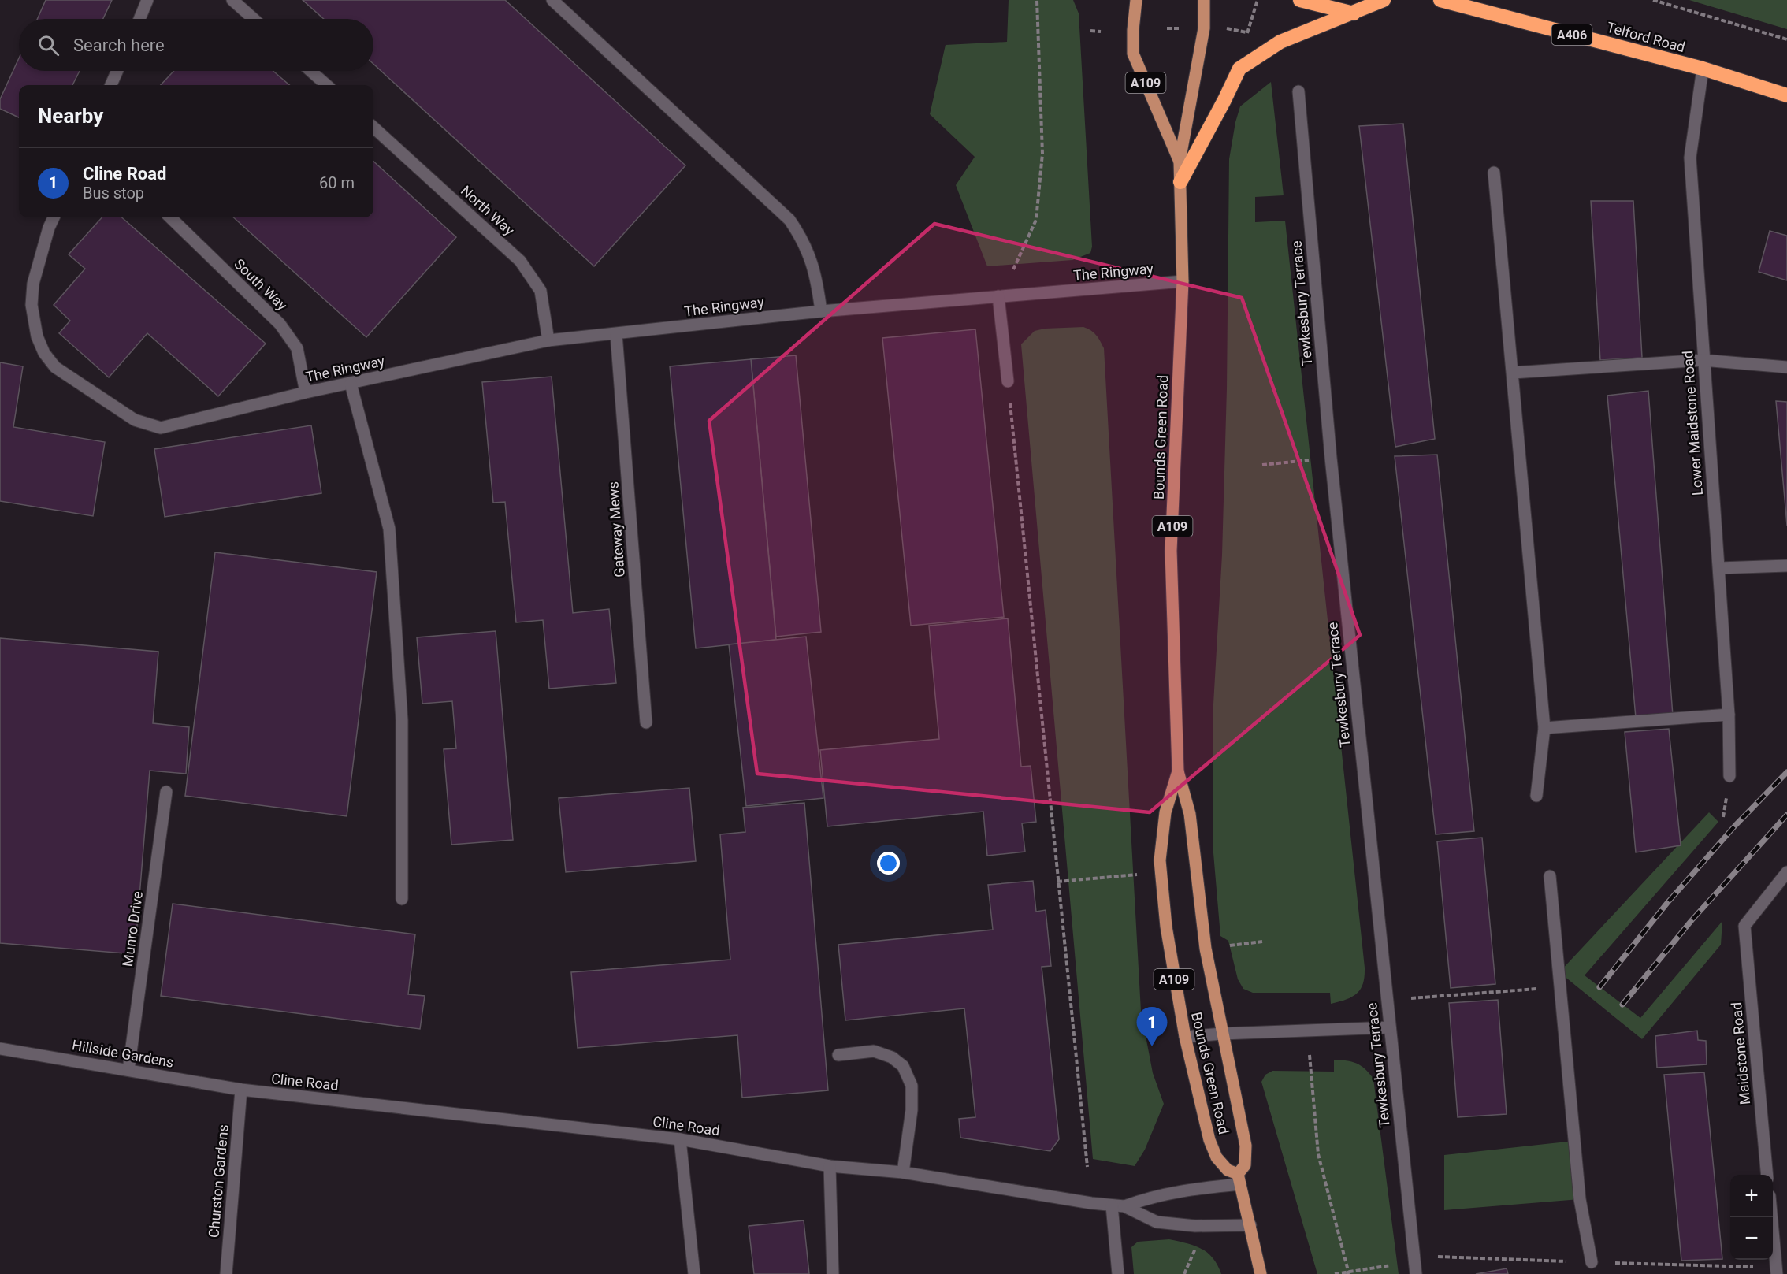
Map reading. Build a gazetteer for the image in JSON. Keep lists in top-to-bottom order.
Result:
{
  "streets": {
    "highway": ["A406", "Telford Road"],
    "main road": ["A109", "Bounds Green Road"],
    "street": [
      "North Way",
      "The Ringway",
      "South Way",
      "Tewkesbury Terrace",
      "Lower Maidstone Road",
      "Gateway Mews",
      "Munro Drive",
      "Hillside Gardens",
      "Maidstone Road",
      "Cline Road",
      "Churston Gardens"
    ]
  },
  "crossings": [
    ["Telford Road", "Lower Maidstone Road"],
    ["North Way", "The Ringway"],
    ["The Ringway", "South Way"],
    ["The Ringway", "Bounds Green Road"],
    ["The Ringway", "Gateway Mews"],
    ["Bounds Green Road", "Cline Road"],
    ["Munro Drive", "Hillside Gardens"],
    ["Hillside Gardens", "Cline Road"],
    ["Hillside Gardens", "Churston Gardens"],
    ["Cline Road", "Churston Gardens"]
  ],
  "page": {
    "search": "Search here",
    "heading": "Nearby",
    "list": [
      {
        "mark": "1",
        "name": "Cline Road",
        "note": "Bus stop",
        "value": "60 m"
      }
    ],
    "pins": "1",
    "map_buttons": ["+", "−"]
  }
}
